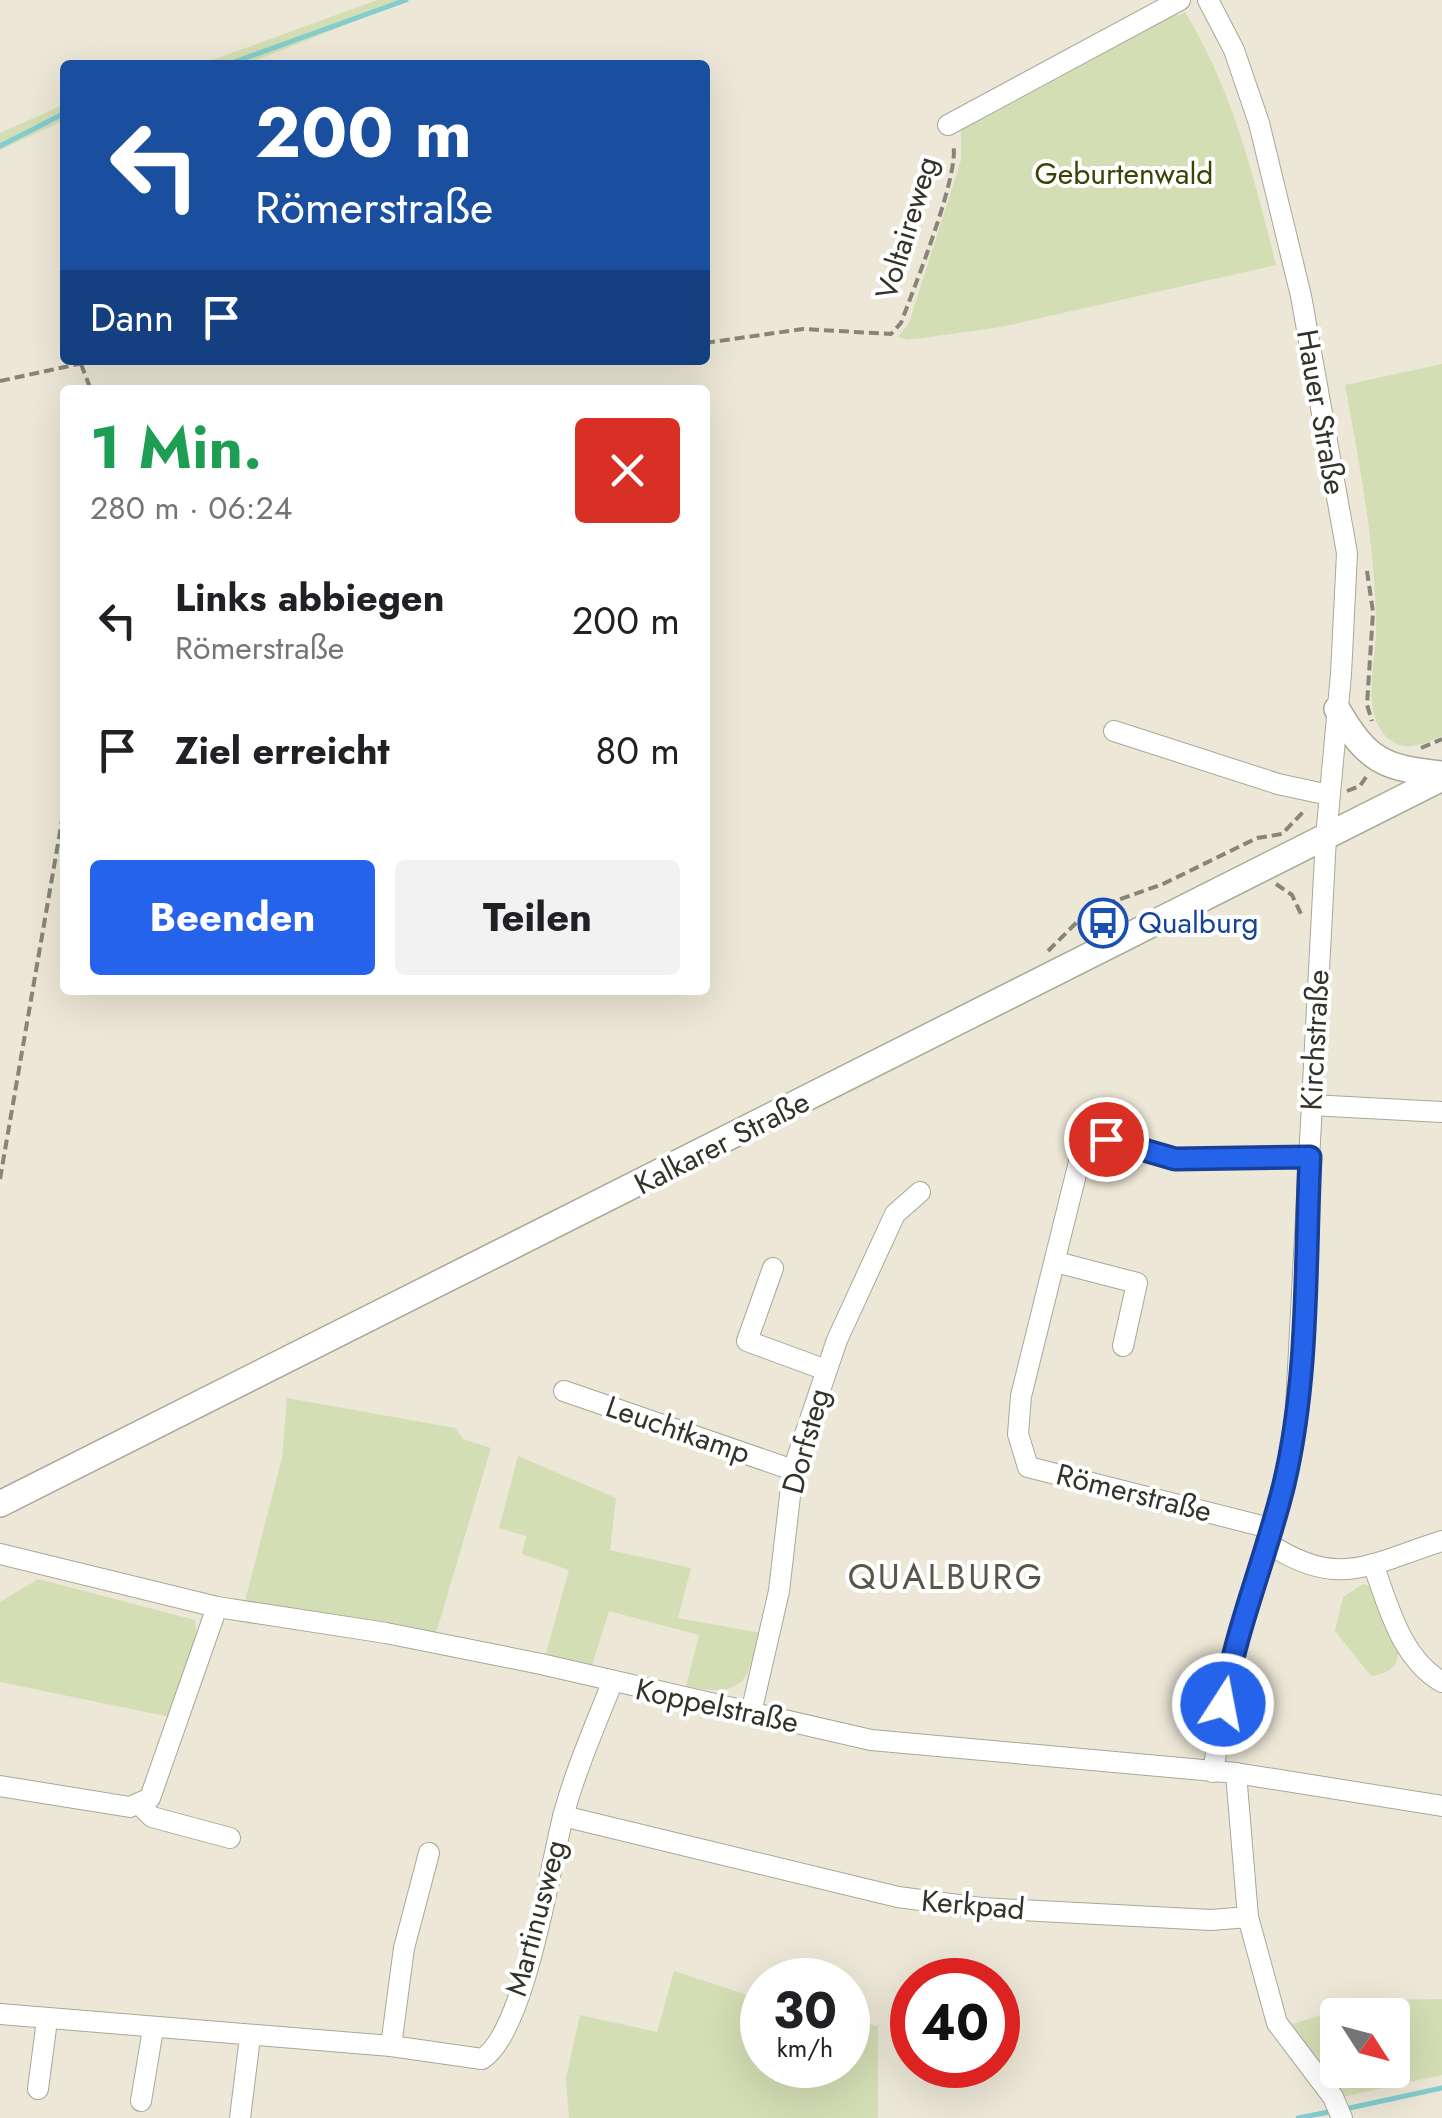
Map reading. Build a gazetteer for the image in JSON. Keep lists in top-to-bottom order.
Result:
{
  "streets": {
    "main road": ["Kalkarer Straße"],
    "street": [
      "Hauer Straße",
      "Kirchstraße",
      "Leuchtkamp",
      "Dorfsteg",
      "Römerstraße",
      "Koppelstraße",
      "Kerkpad",
      "Martinusweg"
    ],
    "path": ["Voltaireweg"]
  },
  "crossings": [
    ["Hauer Straße", "Kirchstraße"],
    ["Hauer Straße", "Kalkarer Straße"],
    ["Kirchstraße", "Kalkarer Straße"],
    ["Kirchstraße", "Römerstraße"],
    ["Kirchstraße", "Koppelstraße"],
    ["Leuchtkamp", "Dorfsteg"],
    ["Dorfsteg", "Koppelstraße"],
    ["Koppelstraße", "Martinusweg"],
    ["Kerkpad", "Martinusweg"]
  ],
  "districts": ["QUALBURG"],
  "parks": ["Geburtenwald"],
  "places": {
    "bus stop": ["Qualburg"]
  },
  "north": "bottom right",
  "page": {
    "turn": ["200 m", "Römerstraße"],
    "then": "Dann",
    "heading": ["1 Min.", "280 m · 06:24"],
    "list": [
      {
        "name": "Links abbiegen",
        "note": "Römerstraße",
        "value": "200 m"
      },
      {
        "name": "Ziel erreicht",
        "value": "80 m"
      }
    ],
    "buttons": ["Beenden", "Teilen"],
    "speed": "30 km/h",
    "limit": "40"
  }
}
